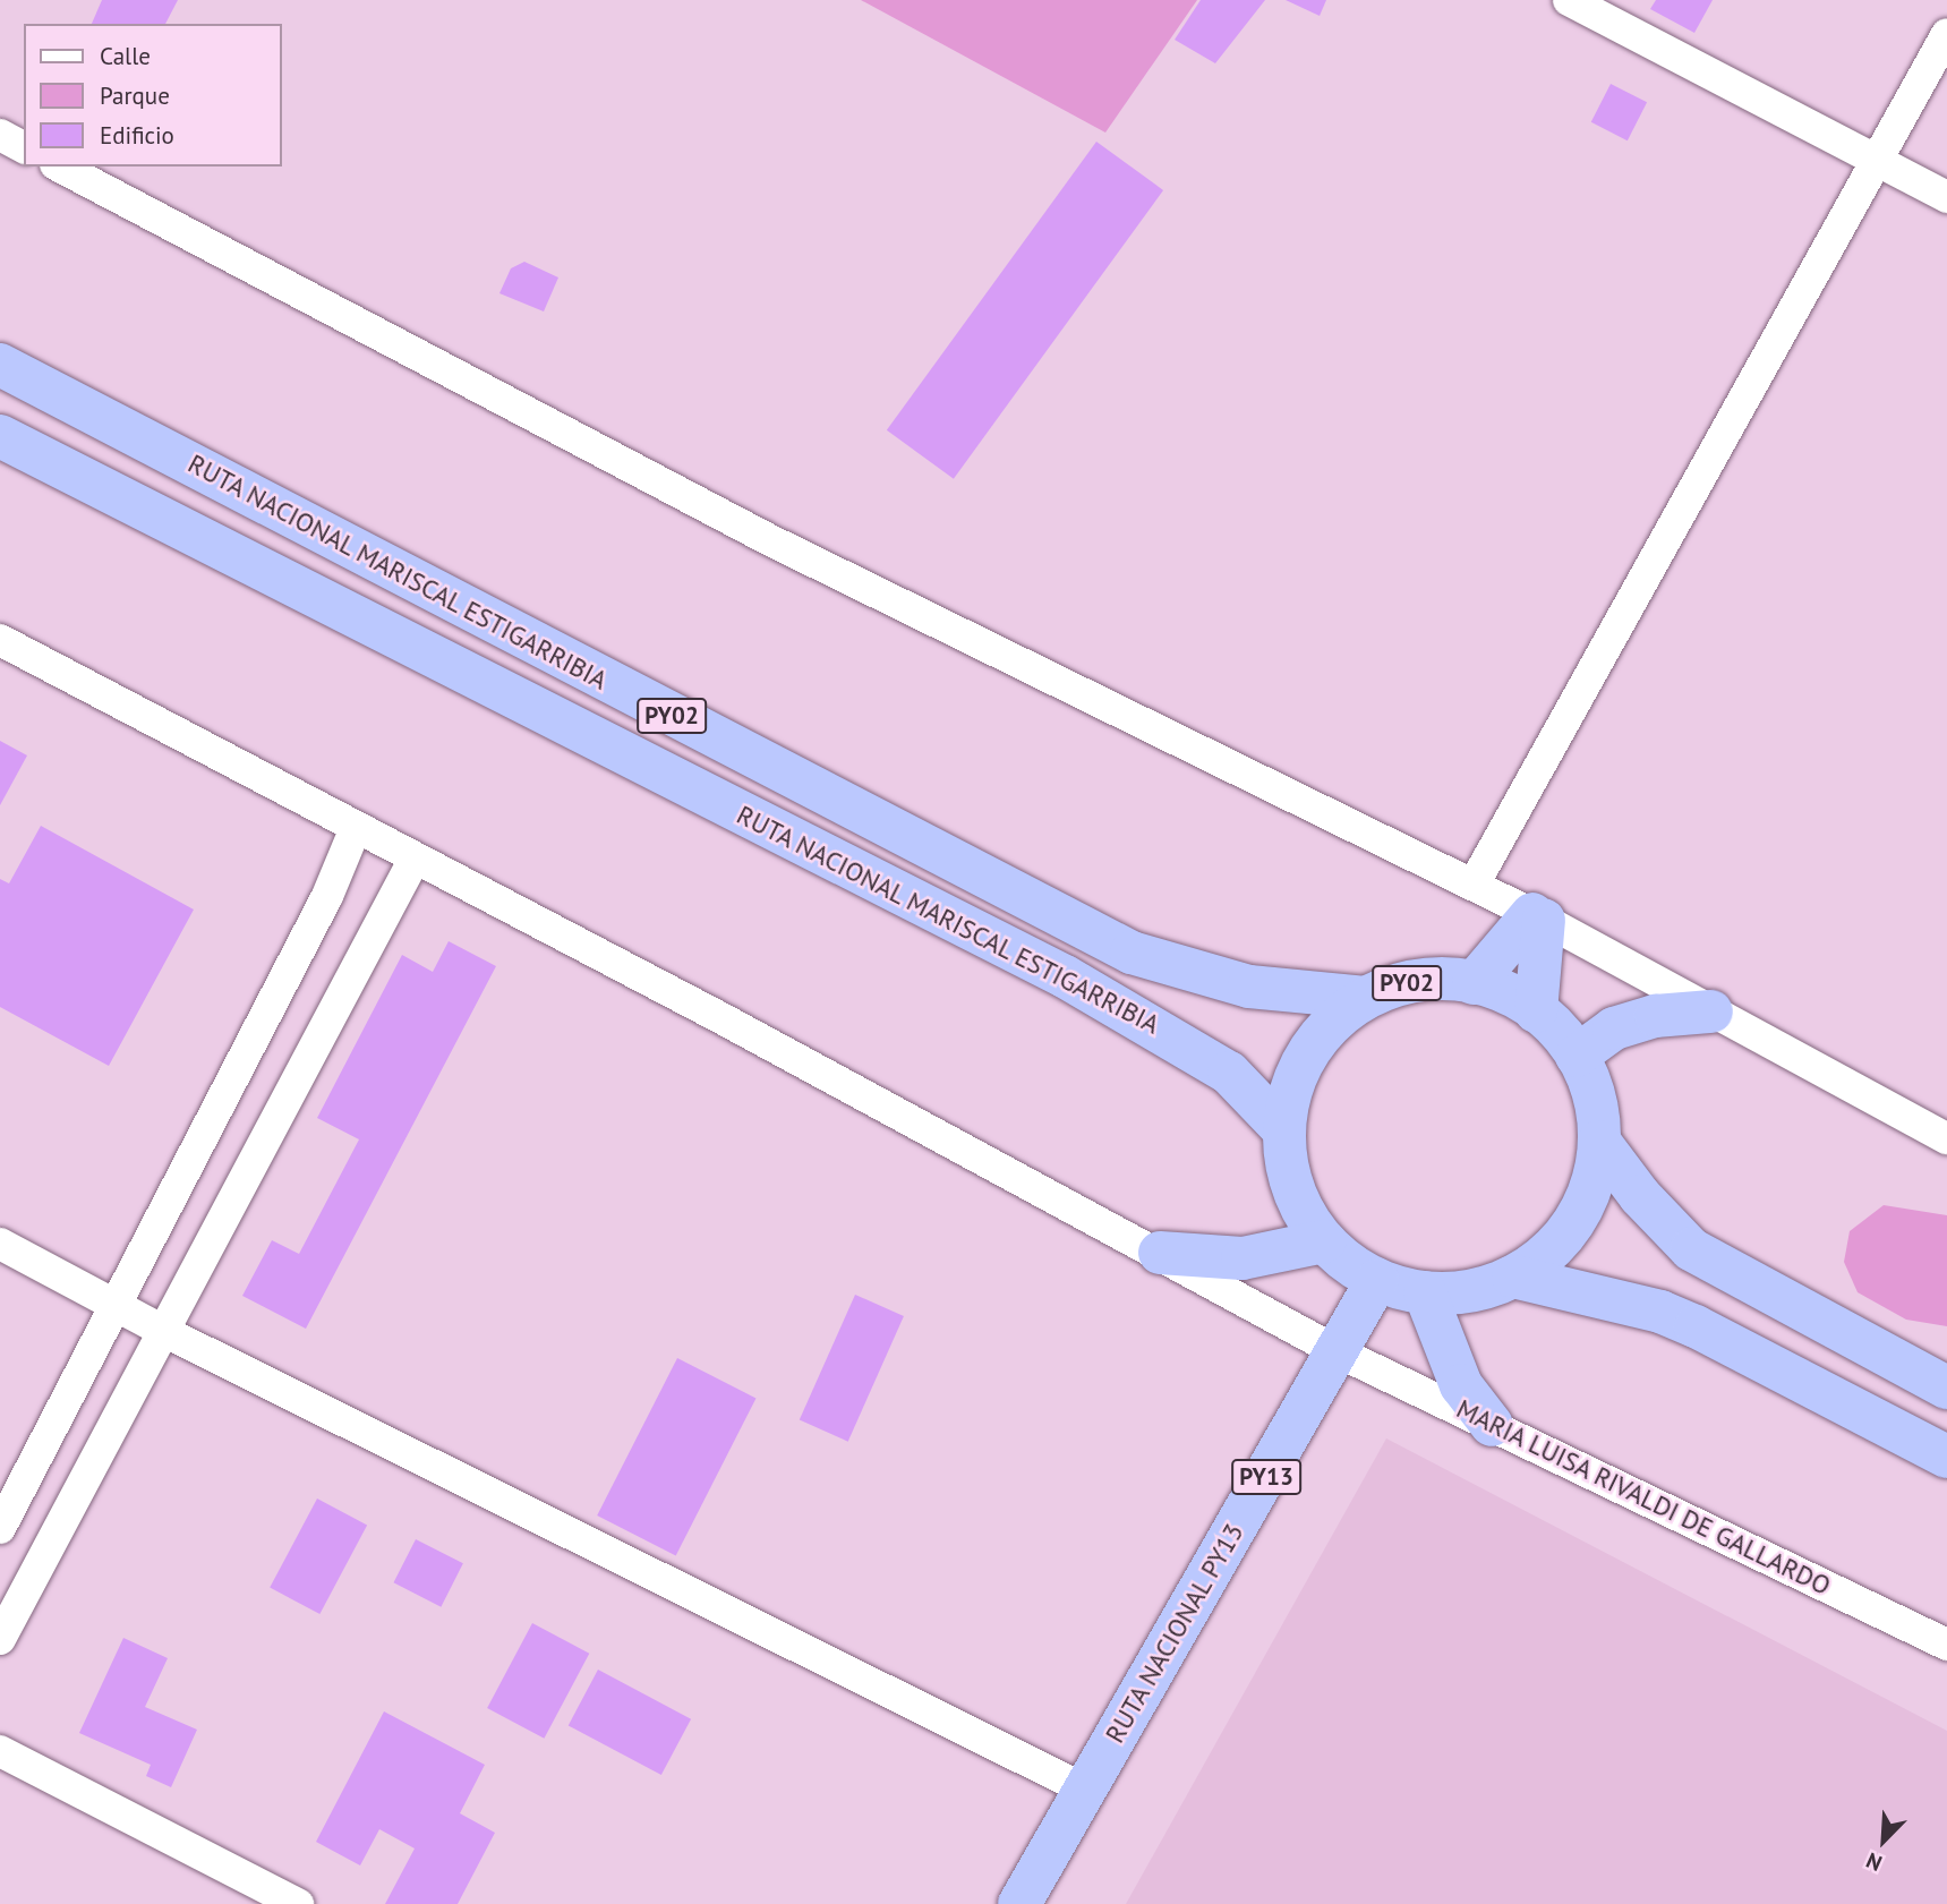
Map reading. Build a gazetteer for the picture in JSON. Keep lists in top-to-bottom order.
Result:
{
  "streets": {
    "highway": [
      "RUTA NACIONAL MARISCAL ESTIGARRIBIA",
      "PY02",
      "PY13",
      "RUTA NACIONAL PY13"
    ],
    "street": ["MARIA LUISA RIVALDI DE GALLARDO"]
  },
  "crossings": [
    ["RUTA NACIONAL MARISCAL ESTIGARRIBIA", "PY02"],
    ["PY02", "RUTA NACIONAL PY13"],
    ["MARIA LUISA RIVALDI DE GALLARDO", "RUTA NACIONAL PY13"]
  ],
  "legend": ["Calle", "Parque", "Edificio"],
  "north": "bottom left"
}
